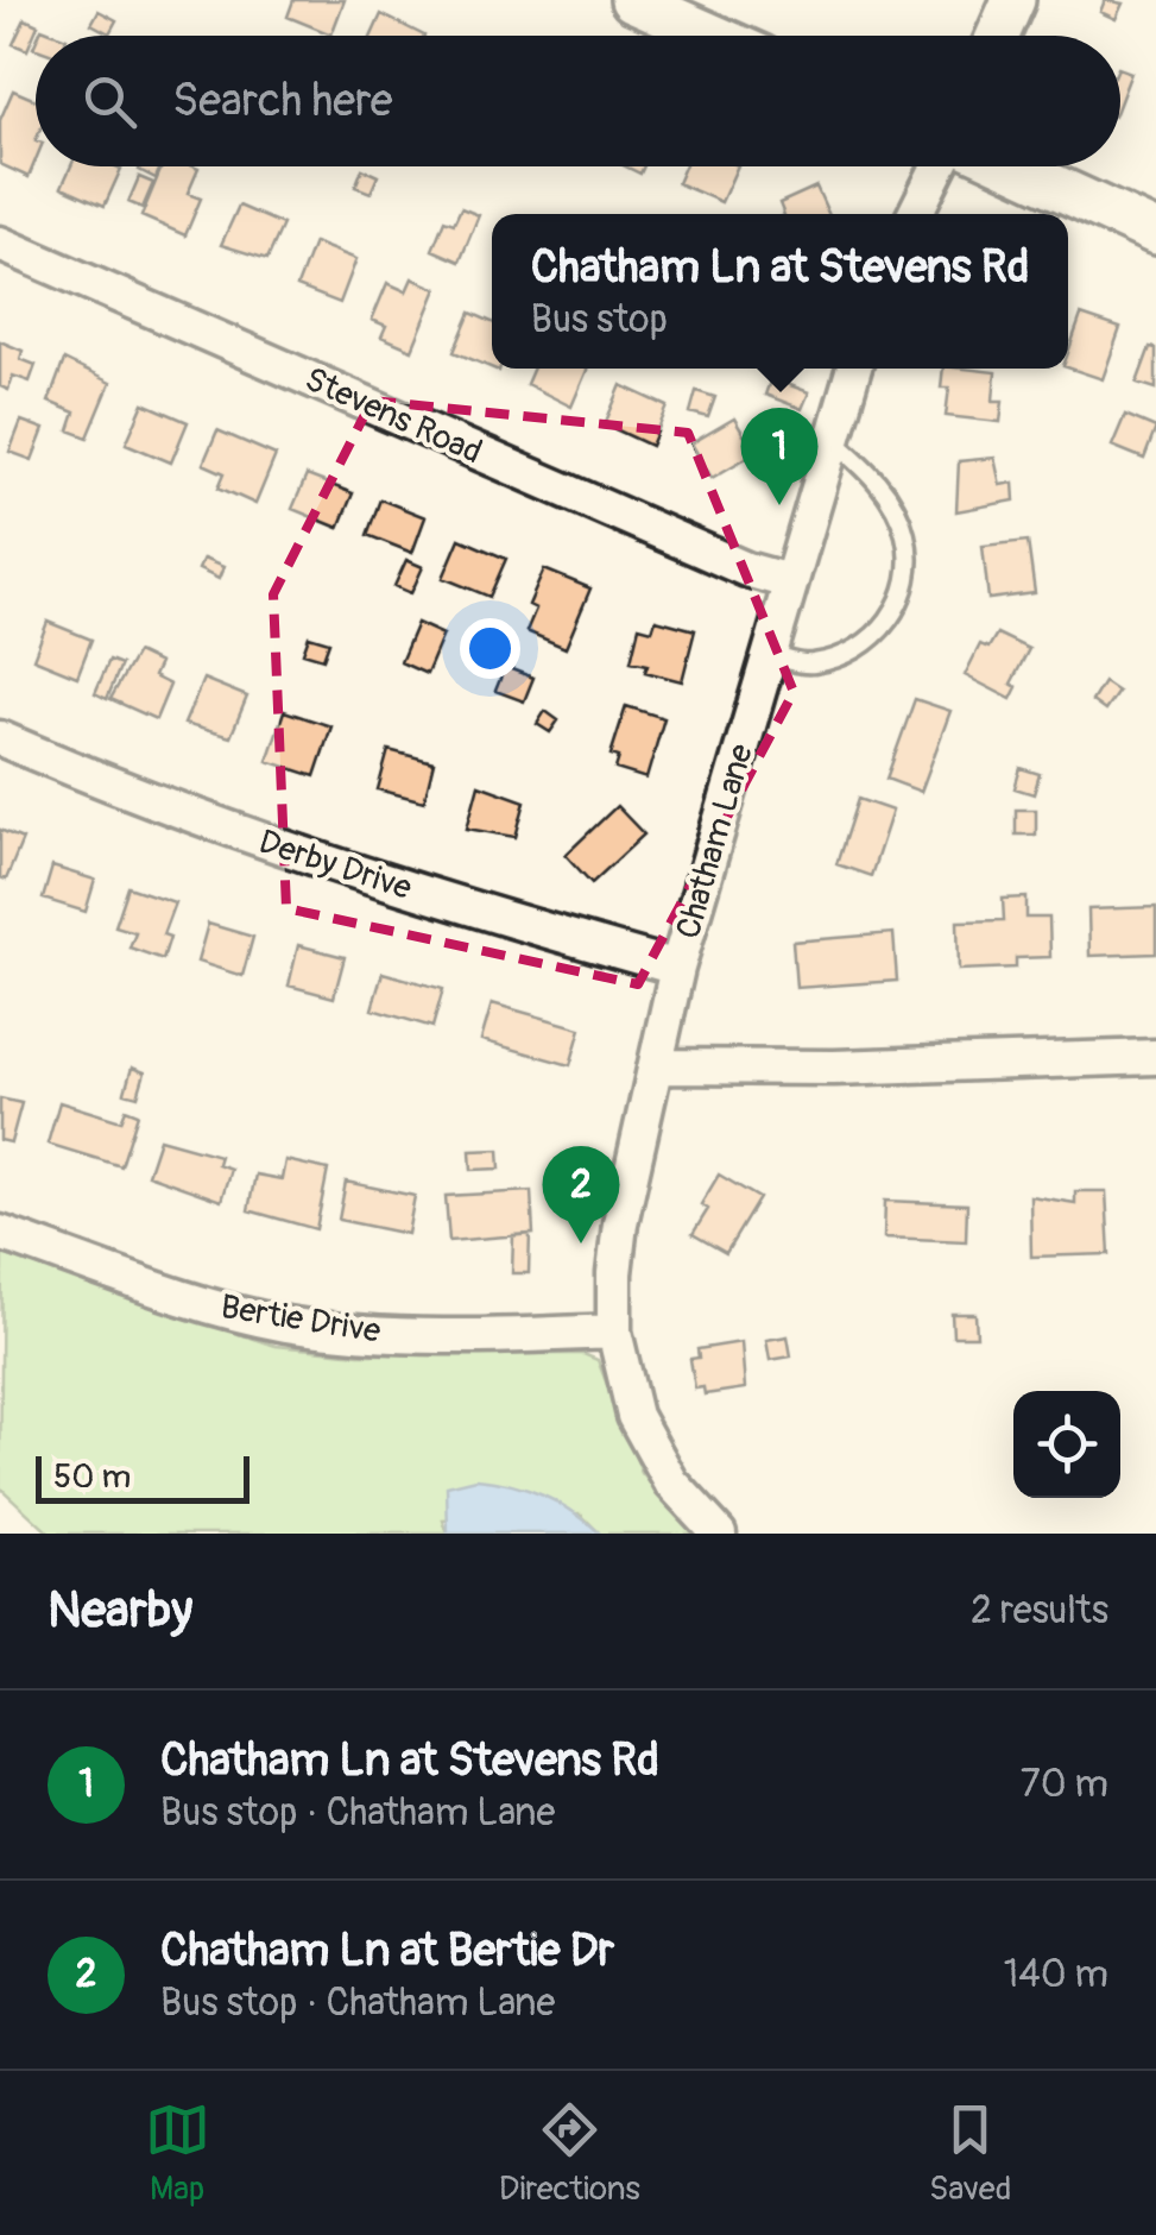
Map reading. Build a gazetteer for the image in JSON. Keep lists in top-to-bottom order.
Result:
{
  "streets": {
    "street": [
      "Stevens Road",
      "Chatham Lane",
      "Derby Drive",
      "Bertie Drive"
    ]
  },
  "crossings": [
    ["Stevens Road", "Chatham Lane"],
    ["Chatham Lane", "Derby Drive"],
    ["Chatham Lane", "Bertie Drive"]
  ],
  "scale_bar": "50 m",
  "page": {
    "search": "Search here",
    "popup": ["Chatham Ln at Stevens Rd", "Bus stop"],
    "pins": ["1", "2"],
    "scale": "50 m",
    "heading": ["Nearby", "2 results"],
    "list": [
      {
        "mark": "1",
        "name": "Chatham Ln at Stevens Rd",
        "note": "Bus stop · Chatham Lane",
        "value": "70 m"
      },
      {
        "mark": "2",
        "name": "Chatham Ln at Bertie Dr",
        "note": "Bus stop · Chatham Lane",
        "value": "140 m"
      }
    ],
    "nav": ["Map", "Directions", "Saved"]
  }
}
